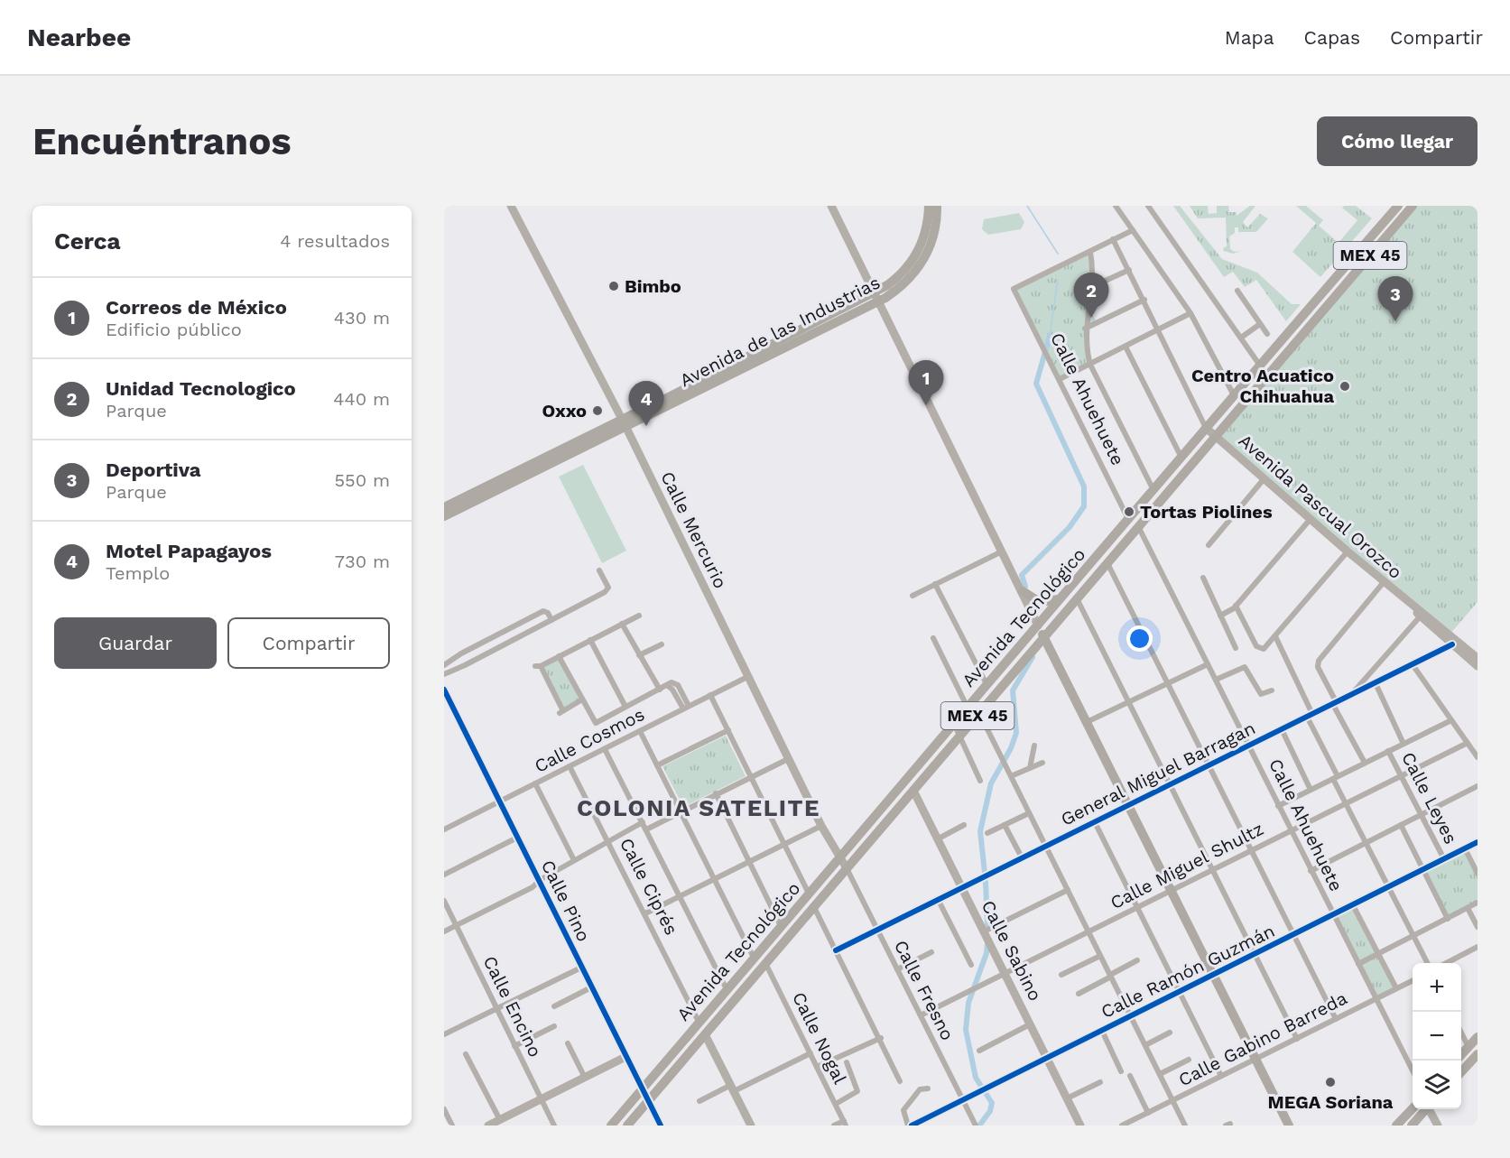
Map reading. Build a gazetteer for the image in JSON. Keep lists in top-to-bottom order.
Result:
{
  "streets": {
    "main road": [
      "MEX 45",
      "Avenida de las Industrias",
      "Avenida Pascual Orozco",
      "Calle Mercurio",
      "Avenida Tecnológico",
      "Calle Pino",
      "Calle Sabino"
    ],
    "street": [
      "Calle Ahuehuete",
      "Calle Cosmos",
      "General Miguel Barragan",
      "Calle Leyes",
      "Calle Miguel Shultz",
      "Calle Ciprés",
      "Calle Ramón Guzmán",
      "Calle Fresno",
      "Calle Encino",
      "Calle Nogal",
      "Calle Gabino Barreda"
    ]
  },
  "crossings": [
    ["Avenida de las Industrias", "Calle Mercurio"],
    ["Calle Ahuehuete", "Avenida Tecnológico"],
    ["Calle Ahuehuete", "General Miguel Barragan"],
    ["Calle Ahuehuete", "Calle Miguel Shultz"],
    ["Calle Ahuehuete", "Calle Ramón Guzmán"],
    ["Calle Ahuehuete", "Calle Gabino Barreda"],
    ["Avenida Pascual Orozco", "Avenida Tecnológico"],
    ["Avenida Pascual Orozco", "General Miguel Barragan"],
    ["Calle Mercurio", "Avenida Tecnológico"],
    ["Calle Mercurio", "Calle Cosmos"],
    ["Calle Mercurio", "Calle Fresno"],
    ["Avenida Tecnológico", "Calle Ciprés"],
    ["Avenida Tecnológico", "Calle Pino"],
    ["Avenida Tecnológico", "Calle Sabino"],
    ["Avenida Tecnológico", "Calle Fresno"],
    ["Avenida Tecnológico", "Calle Nogal"],
    ["Calle Cosmos", "Calle Ciprés"],
    ["Calle Cosmos", "Calle Pino"],
    ["General Miguel Barragan", "Calle Leyes"],
    ["General Miguel Barragan", "Calle Sabino"],
    ["General Miguel Barragan", "Calle Fresno"],
    ["Calle Leyes", "Calle Miguel Shultz"],
    ["Calle Leyes", "Calle Ramón Guzmán"],
    ["Calle Miguel Shultz", "Calle Sabino"],
    ["Calle Miguel Shultz", "Calle Fresno"],
    ["Calle Sabino", "Calle Ramón Guzmán"],
    ["Calle Ramón Guzmán", "Calle Fresno"]
  ],
  "districts": ["COLONIA SATELITE"],
  "places": [
    "Bimbo",
    "Centro Acuatico Chihuahua",
    "Oxxo",
    "Tortas Piolines",
    "MEGA Soriana"
  ],
  "page": {
    "header": "Nearbee",
    "nav": ["Mapa", "Capas", "Compartir"],
    "buttons": [
      "Cómo llegar",
      ["Guardar", "Compartir"]
    ],
    "title": "Encuéntranos",
    "heading": ["Cerca", "4 resultados"],
    "pins": [
      "2",
      "3",
      "1",
      "4"
    ],
    "list": [
      {
        "mark": "1",
        "name": "Correos de México",
        "note": "Edificio público",
        "value": "430 m"
      },
      {
        "mark": "2",
        "name": "Unidad Tecnologico",
        "note": "Parque",
        "value": "440 m"
      },
      {
        "mark": "3",
        "name": "Deportiva",
        "note": "Parque",
        "value": "550 m"
      },
      {
        "mark": "4",
        "name": "Motel Papagayos",
        "note": "Templo",
        "value": "730 m"
      }
    ],
    "map_buttons": ["+", "−"]
  }
}
